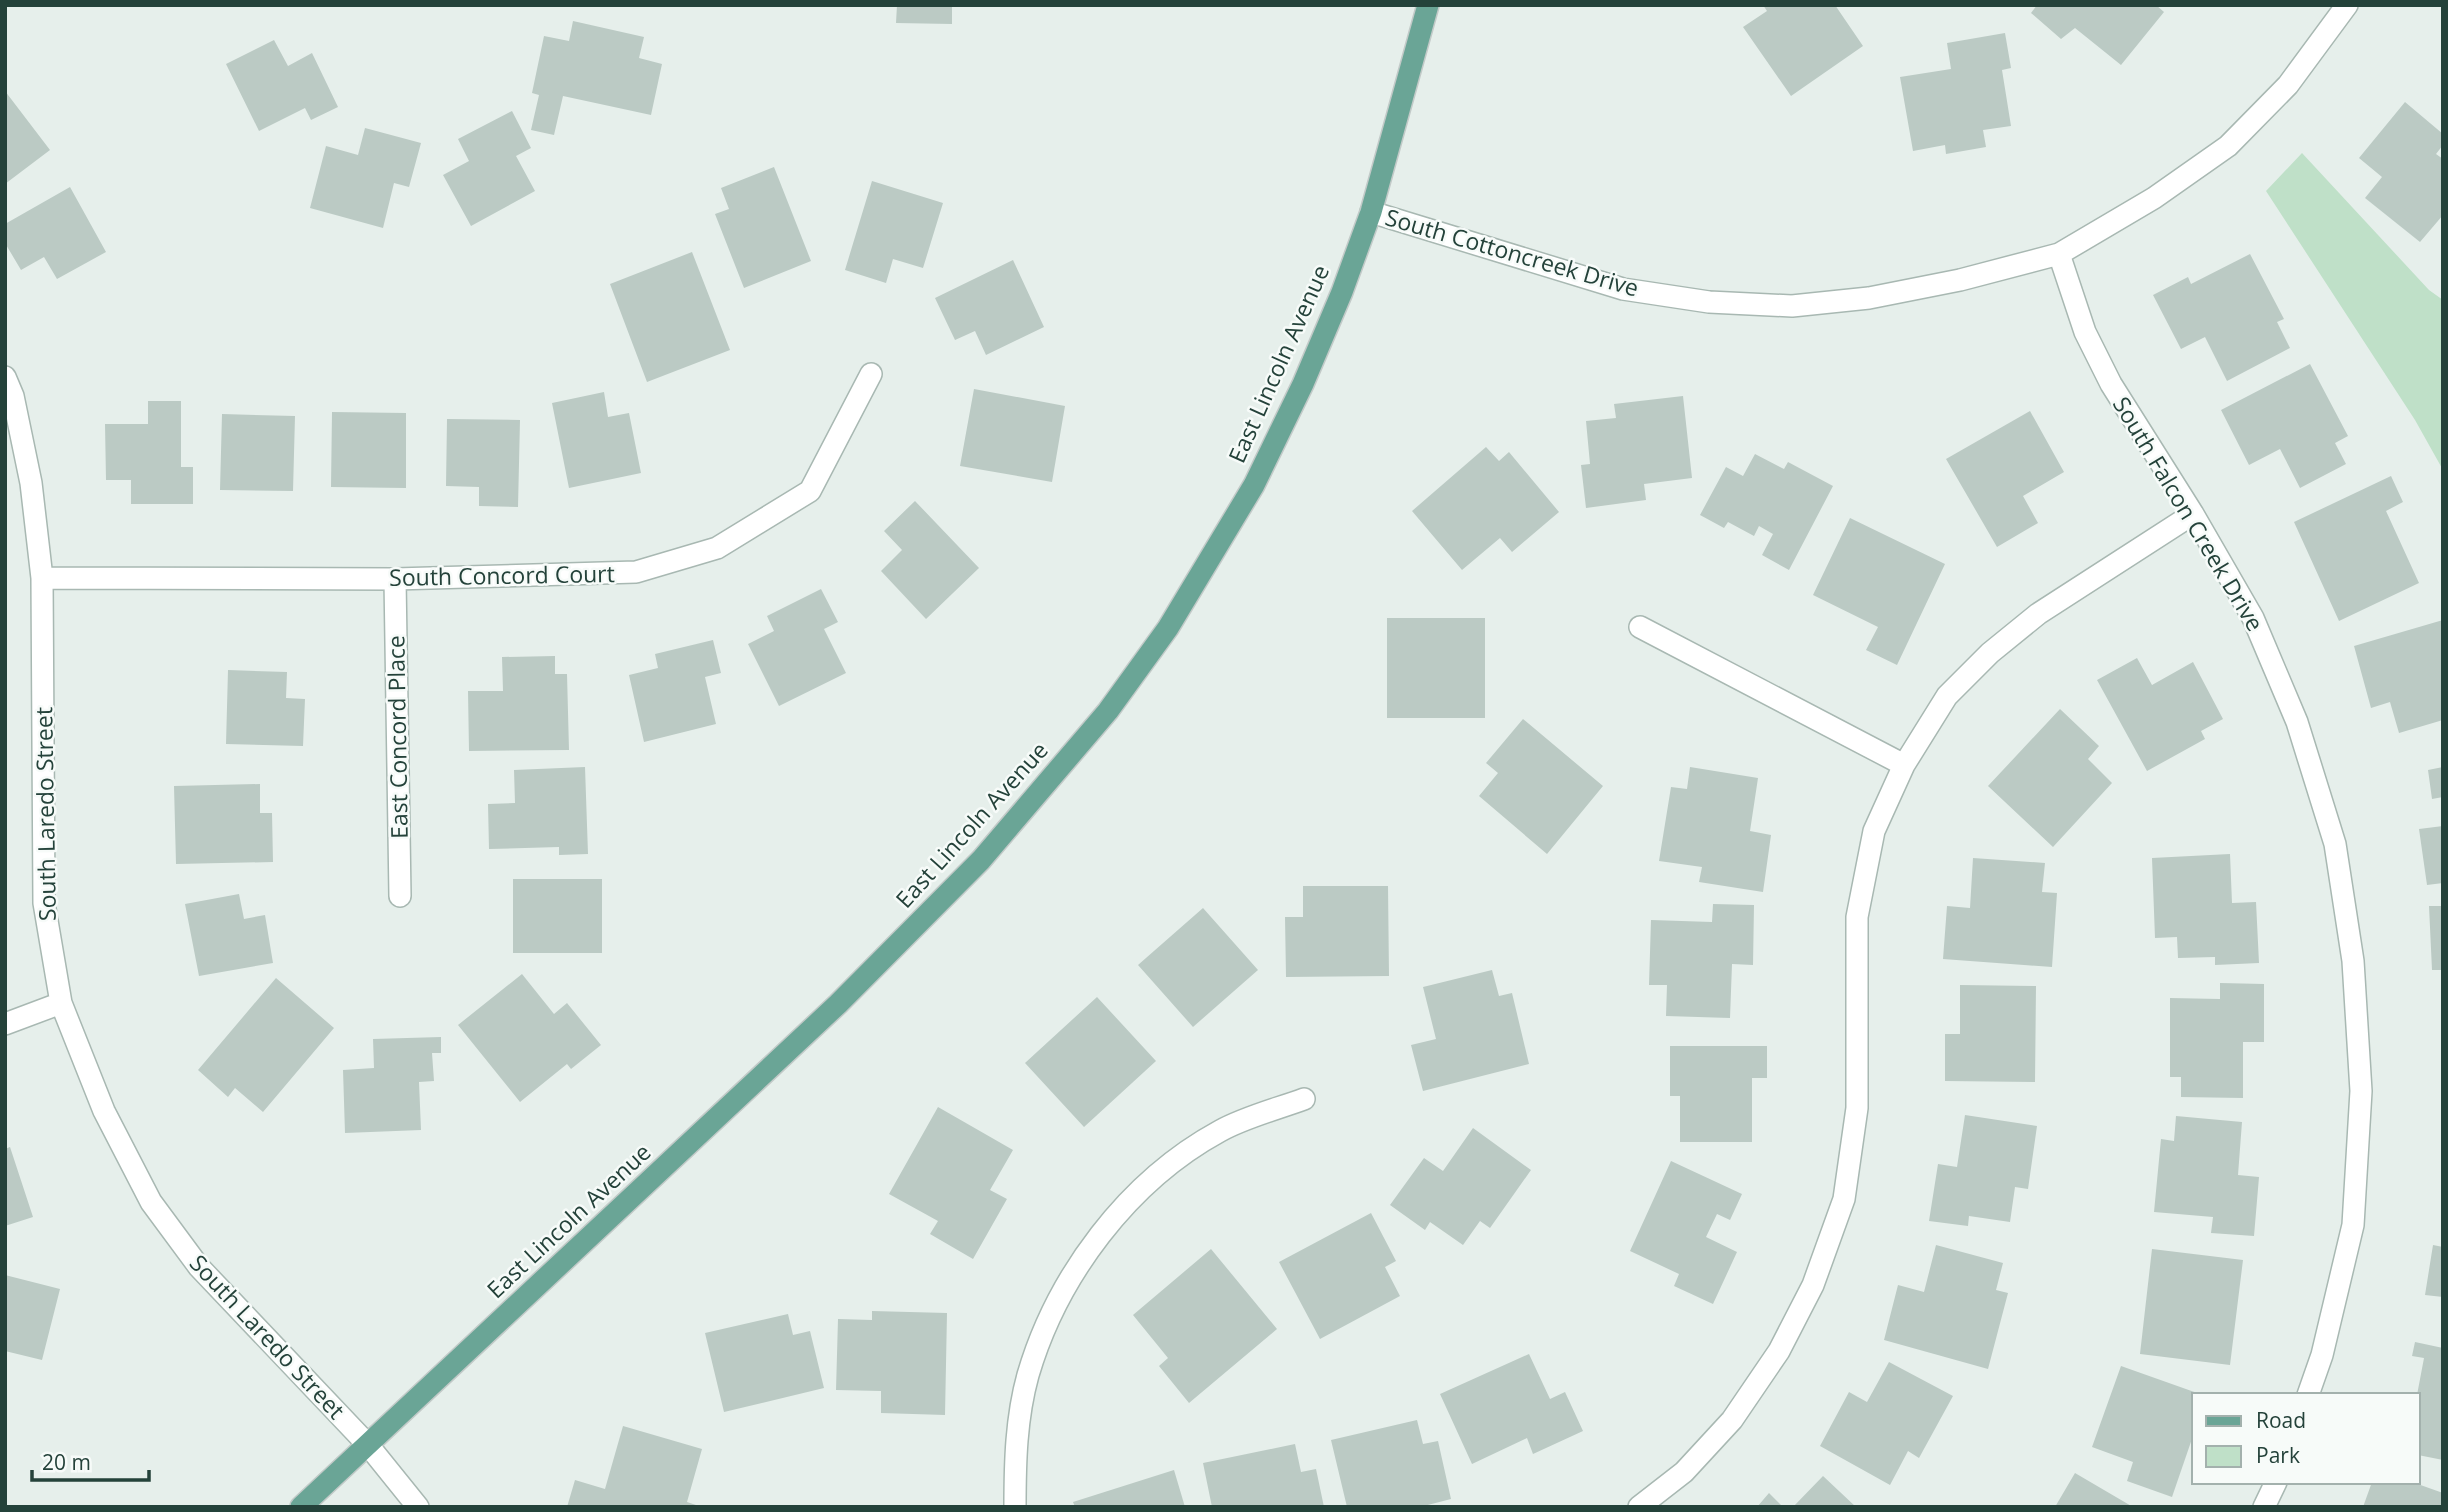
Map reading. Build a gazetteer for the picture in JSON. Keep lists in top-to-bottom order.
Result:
{
  "streets": {
    "main road": ["East Lincoln Avenue"],
    "street": [
      "South Cottoncreek Drive",
      "South Falcon Creek Drive",
      "South Concord Court",
      "East Concord Place",
      "South Laredo Street"
    ]
  },
  "crossings": [
    ["South Cottoncreek Drive", "East Lincoln Avenue"],
    ["South Cottoncreek Drive", "South Falcon Creek Drive"],
    ["East Lincoln Avenue", "South Laredo Street"],
    ["South Concord Court", "East Concord Place"],
    ["South Concord Court", "South Laredo Street"]
  ],
  "legend": ["Road", "Park"],
  "scale_bar": "20 m"
}
